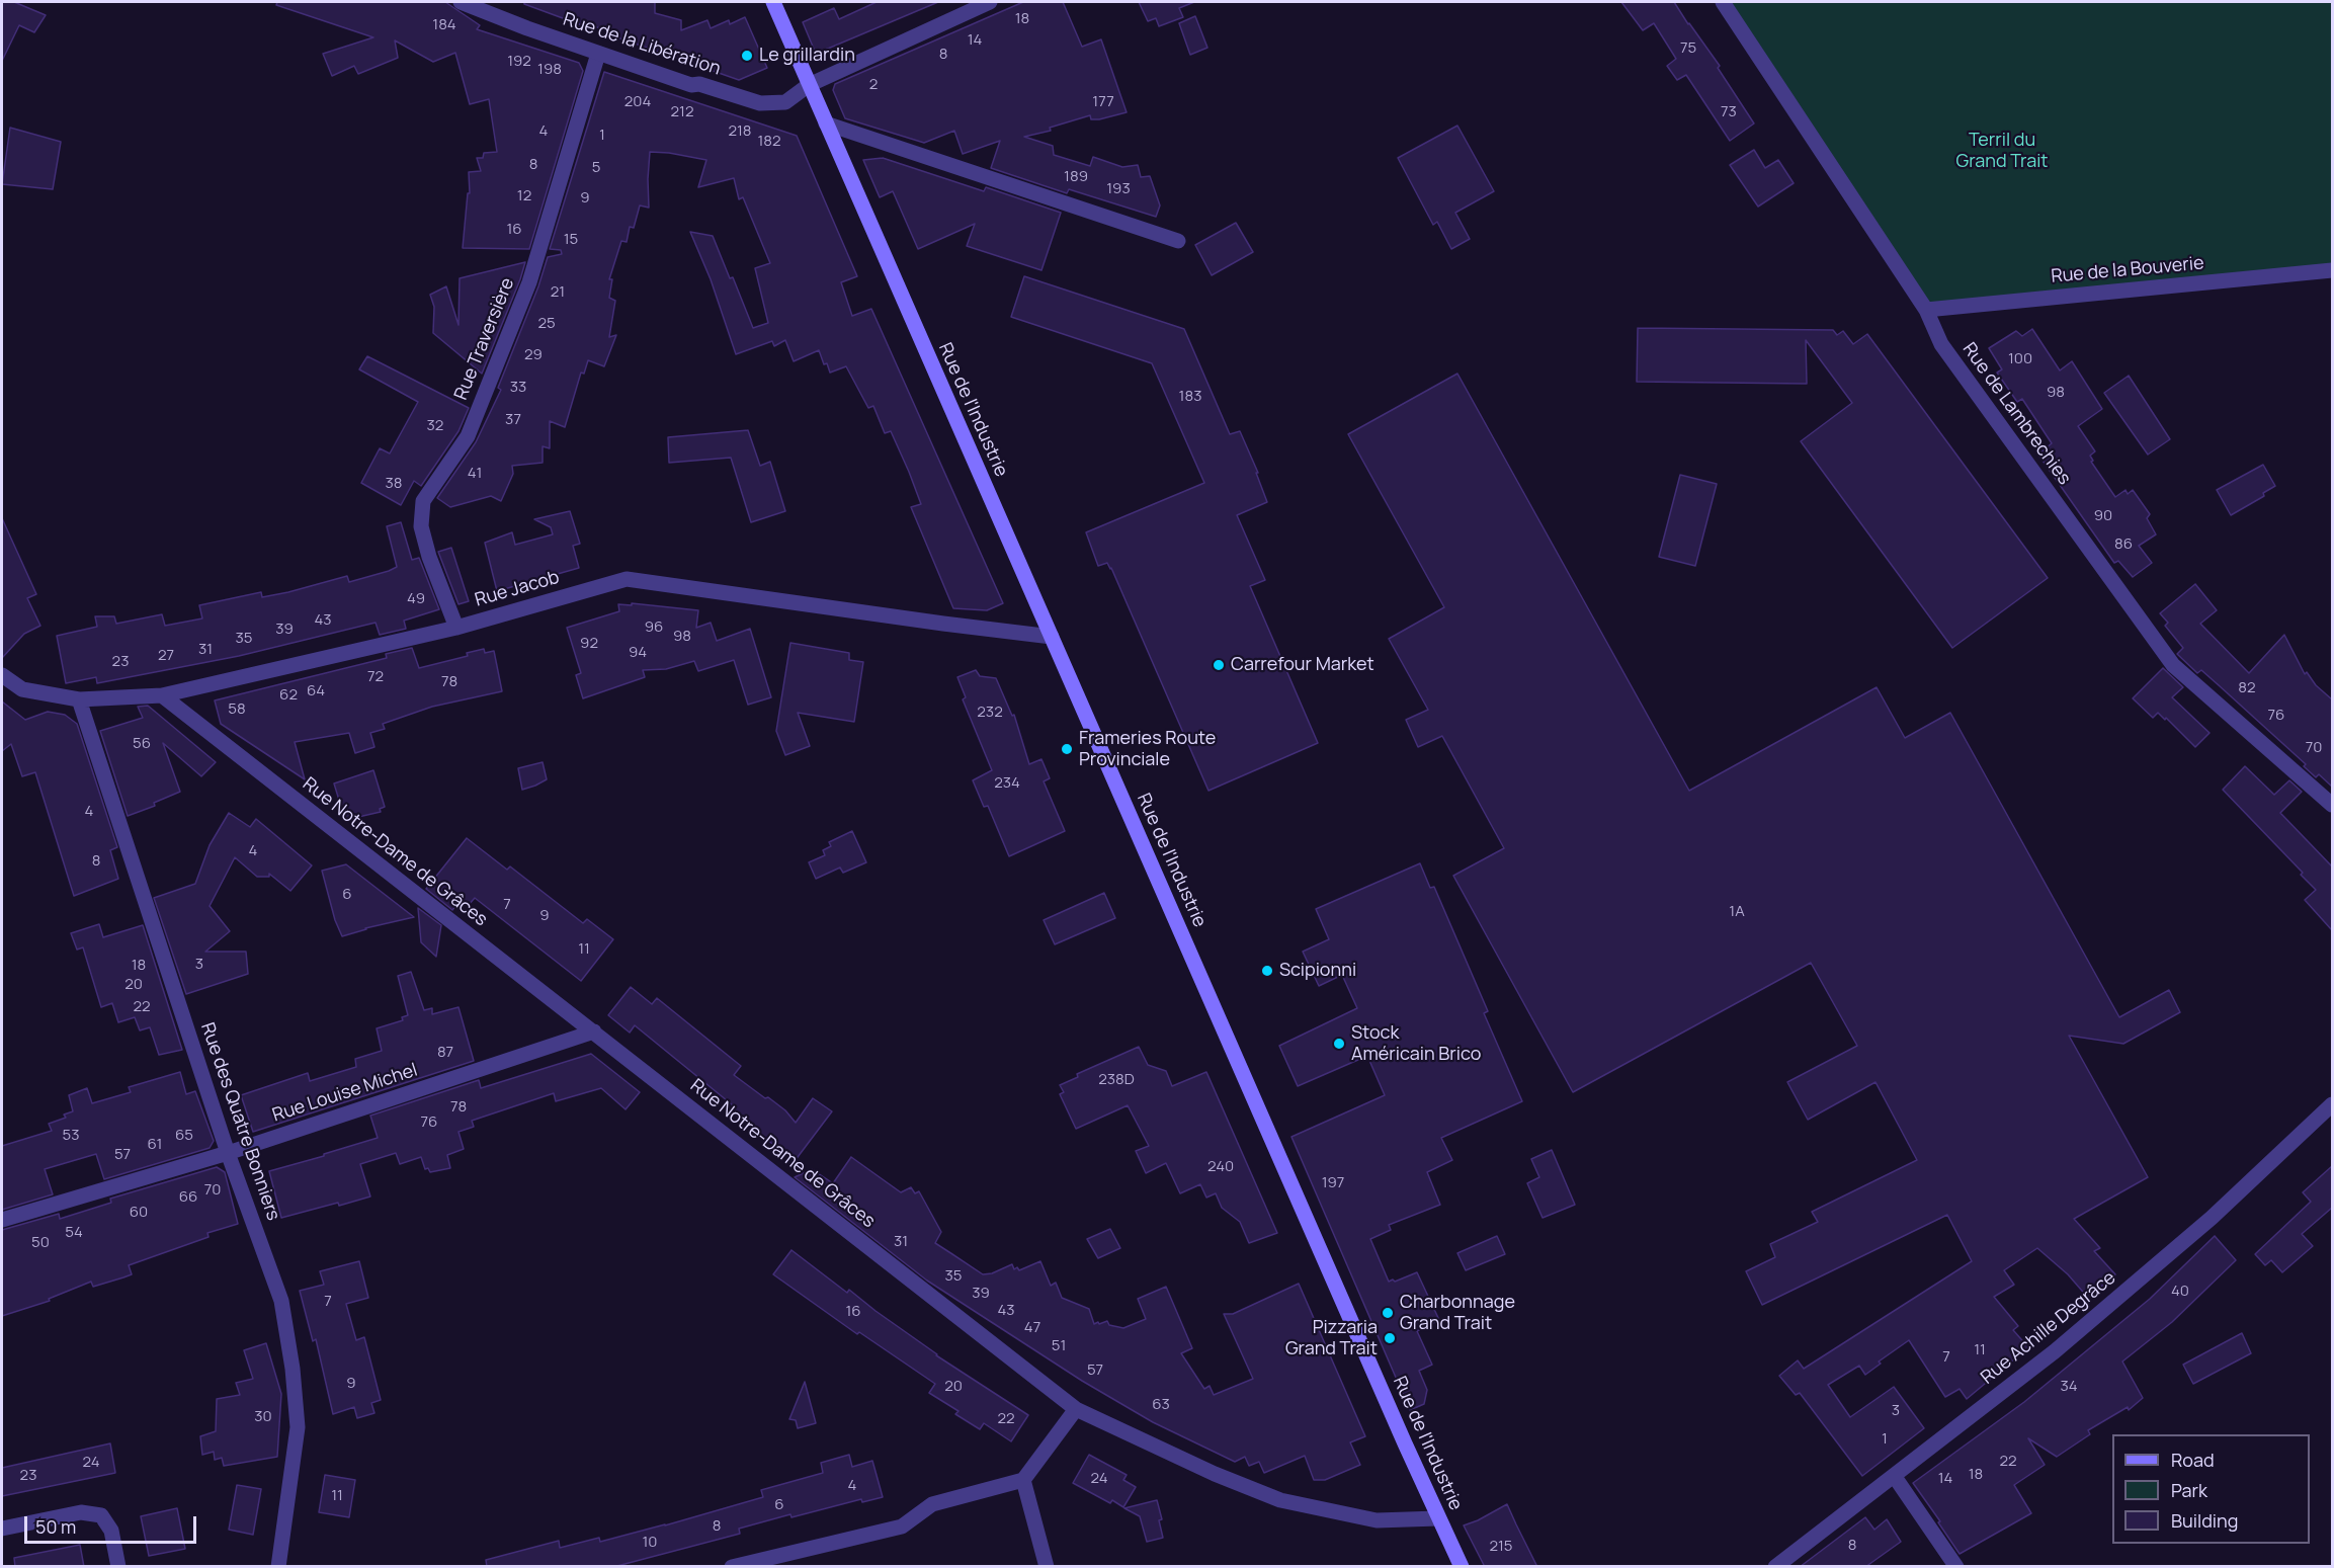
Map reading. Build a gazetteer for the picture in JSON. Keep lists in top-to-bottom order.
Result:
{
  "streets": {
    "main road": ["Rue de l'Industrie"],
    "street": [
      "Rue de la Libération",
      "Rue de la Bouverie",
      "Rue Traversière",
      "Rue de Lambrechies",
      "Rue Jacob",
      "Rue Notre-Dame de Grâces",
      "Rue Louise Michel",
      "Rue des Quatre Bonniers",
      "Rue Achille Degrâce"
    ]
  },
  "crossings": [
    ["Rue de la Libération", "Rue Traversière"],
    ["Rue de la Libération", "Rue de l'Industrie"],
    ["Rue de la Bouverie", "Rue de Lambrechies"],
    ["Rue Traversière", "Rue Jacob"],
    ["Rue de l'Industrie", "Rue Jacob"],
    ["Rue de l'Industrie", "Rue Notre-Dame de Grâces"],
    ["Rue Jacob", "Rue Notre-Dame de Grâces"],
    ["Rue Jacob", "Rue des Quatre Bonniers"],
    ["Rue Notre-Dame de Grâces", "Rue Louise Michel"],
    ["Rue Louise Michel", "Rue des Quatre Bonniers"]
  ],
  "parks": ["Terril du Grand Trait"],
  "places": [
    "Le grillardin",
    "Carrefour Market",
    "Frameries Route Provinciale",
    "Scipionni",
    "Stock Américain Brico",
    "Charbonnage Grand Trait",
    "Pizzaria Grand Trait"
  ],
  "house_numbers": [
    "18",
    "184",
    "14",
    "75",
    "8",
    "192",
    "198",
    "2",
    "204",
    "177",
    "212",
    "73",
    "4",
    "218",
    "1",
    "182",
    "8",
    "5",
    "189",
    "193",
    "12",
    "9",
    "16",
    "15",
    "21",
    "25",
    "29",
    "100",
    "33",
    "98",
    "183",
    "37",
    "32",
    "41",
    "38",
    "90",
    "86",
    "49",
    "43",
    "96",
    "39",
    "98",
    "35",
    "92",
    "31",
    "94",
    "27",
    "23",
    "72",
    "78",
    "82",
    "64",
    "62",
    "58",
    "232",
    "76",
    "56",
    "70",
    "234",
    "4",
    "4",
    "8",
    "6",
    "7",
    "1A",
    "9",
    "11",
    "3",
    "18",
    "20",
    "22",
    "87",
    "238D",
    "78",
    "76",
    "53",
    "65",
    "61",
    "57",
    "240",
    "197",
    "70",
    "66",
    "60",
    "54",
    "31",
    "50",
    "35",
    "40",
    "39",
    "7",
    "43",
    "16",
    "47",
    "51",
    "11",
    "7",
    "57",
    "9",
    "20",
    "34",
    "63",
    "3",
    "30",
    "22",
    "1",
    "22",
    "24",
    "18",
    "23",
    "24",
    "14",
    "4",
    "11",
    "6",
    "8",
    "10",
    "8",
    "215"
  ],
  "legend": ["Road", "Park", "Building"],
  "scale_bar": "50 m"
}
